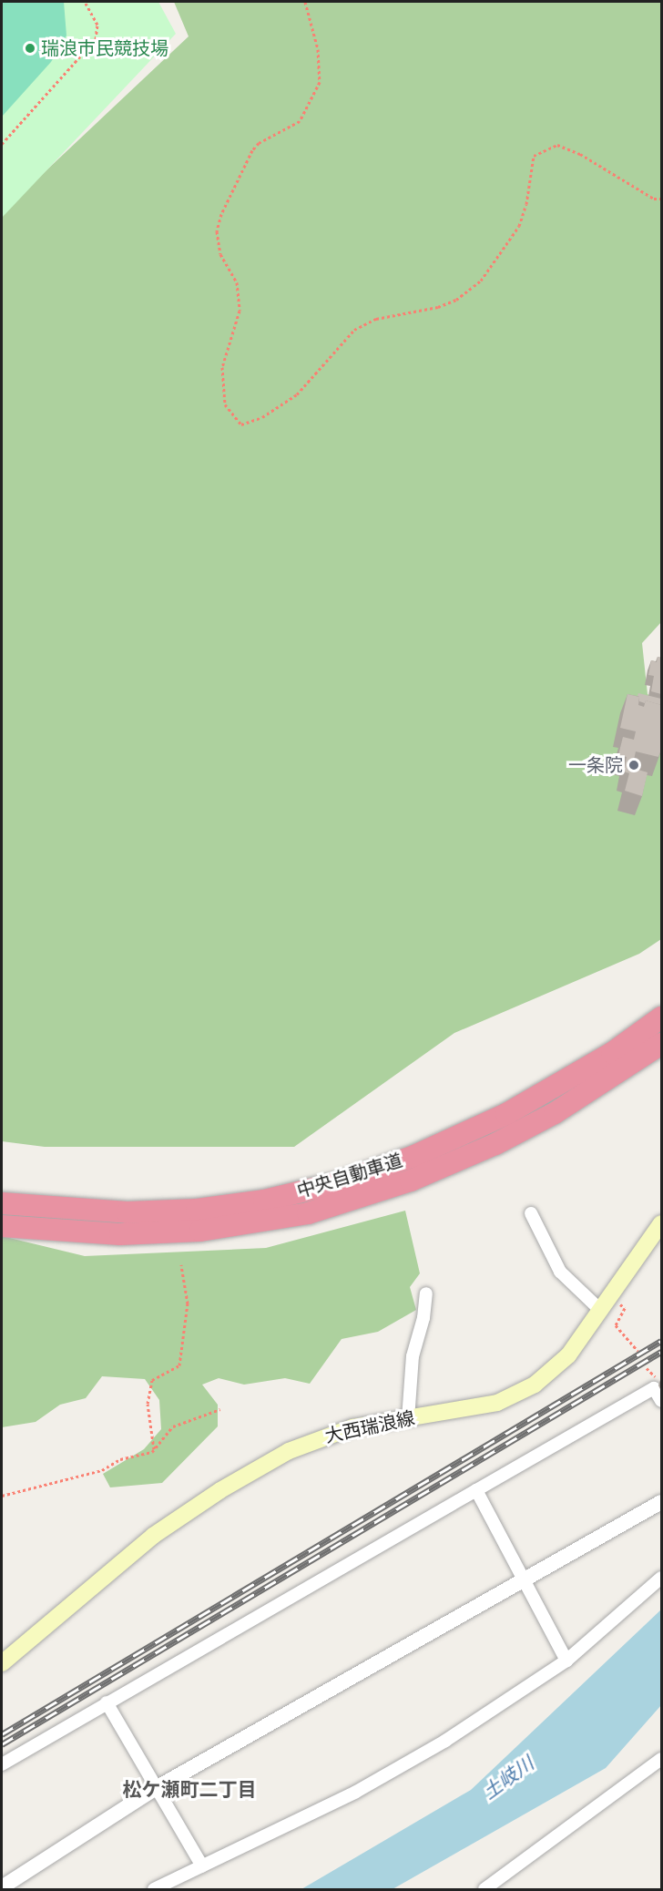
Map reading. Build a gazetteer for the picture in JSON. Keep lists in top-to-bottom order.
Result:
{
  "streets": {
    "highway": ["中央自動車道"],
    "main road": ["大西瑞浪線"]
  },
  "districts": ["松ケ瀬町二丁目"],
  "water": ["土岐川"],
  "places": ["瑞浪市民競技場", "一条院"]
}
